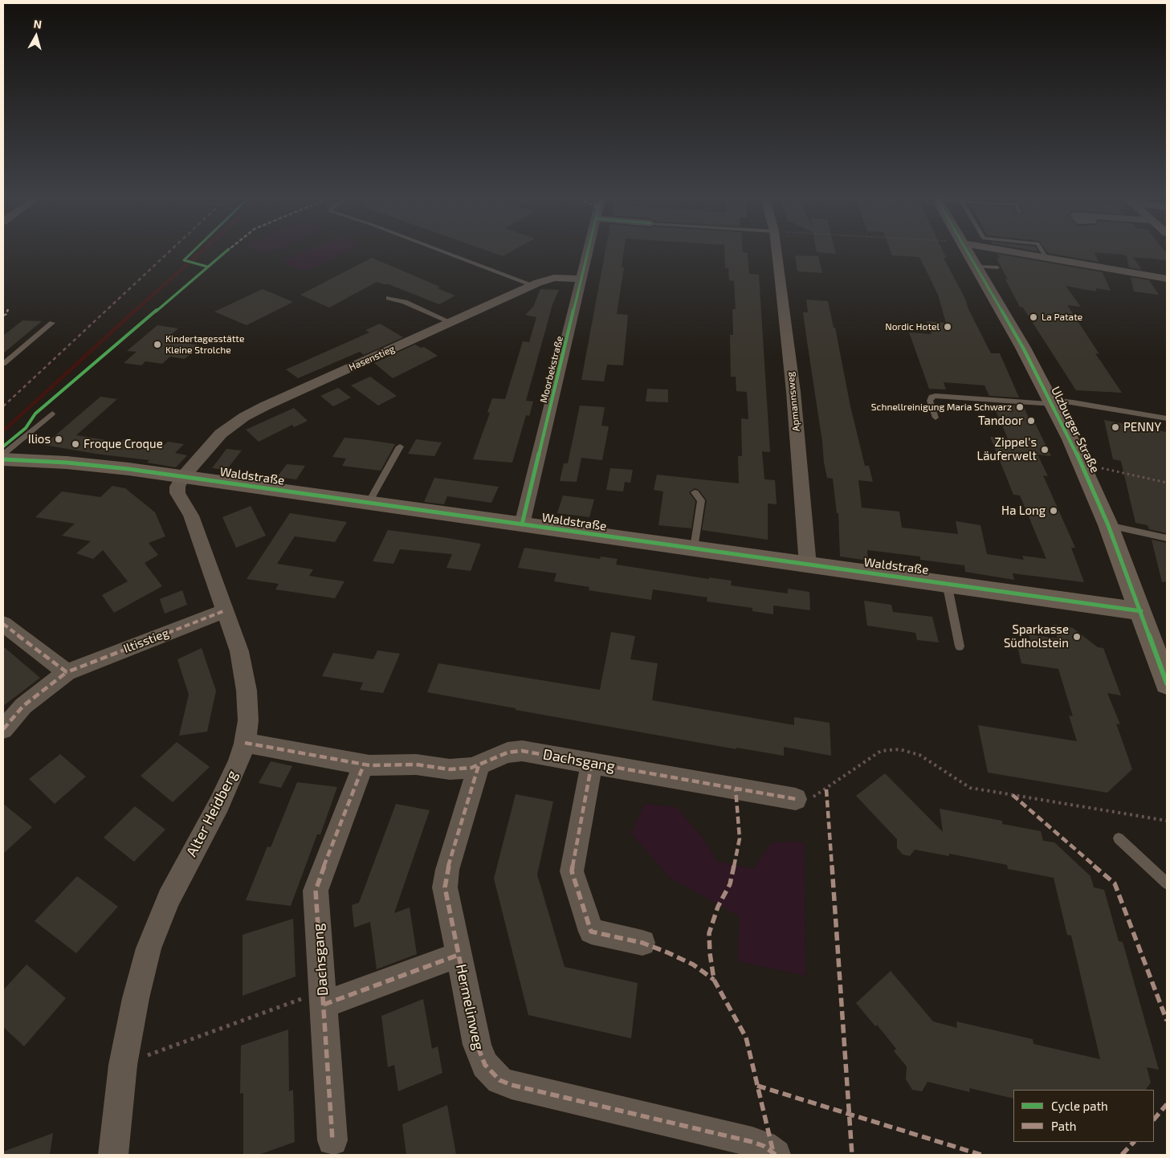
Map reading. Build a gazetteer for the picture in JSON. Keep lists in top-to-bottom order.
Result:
{
  "streets": {
    "street": [
      "Hasenstieg",
      "Moorbekstraße",
      "Apmannsweg",
      "Ulzburger Straße",
      "Waldstraße",
      "Iltisstieg",
      "Dachsgang",
      "Alter Heidberg",
      "Hermelinweg"
    ]
  },
  "crossings": [
    ["Hasenstieg", "Moorbekstraße"],
    ["Hasenstieg", "Waldstraße"],
    ["Hasenstieg", "Alter Heidberg"],
    ["Moorbekstraße", "Waldstraße"],
    ["Apmannsweg", "Waldstraße"],
    ["Ulzburger Straße", "Waldstraße"],
    ["Waldstraße", "Alter Heidberg"],
    ["Iltisstieg", "Alter Heidberg"],
    ["Dachsgang", "Alter Heidberg"],
    ["Dachsgang", "Hermelinweg"]
  ],
  "places": [
    "La Patate",
    "Nordic Hotel",
    "Kindertagesstätte Kleine Strolche",
    "Schnellreinigung Maria Schwarz",
    "Tandoor",
    "PENNY",
    "Ilios",
    "Froque Croque",
    "Zippel's Läuferwelt",
    "Ha Long",
    "Sparkasse Südholstein"
  ],
  "legend": ["Cycle path", "Path"],
  "north": "top"
}
